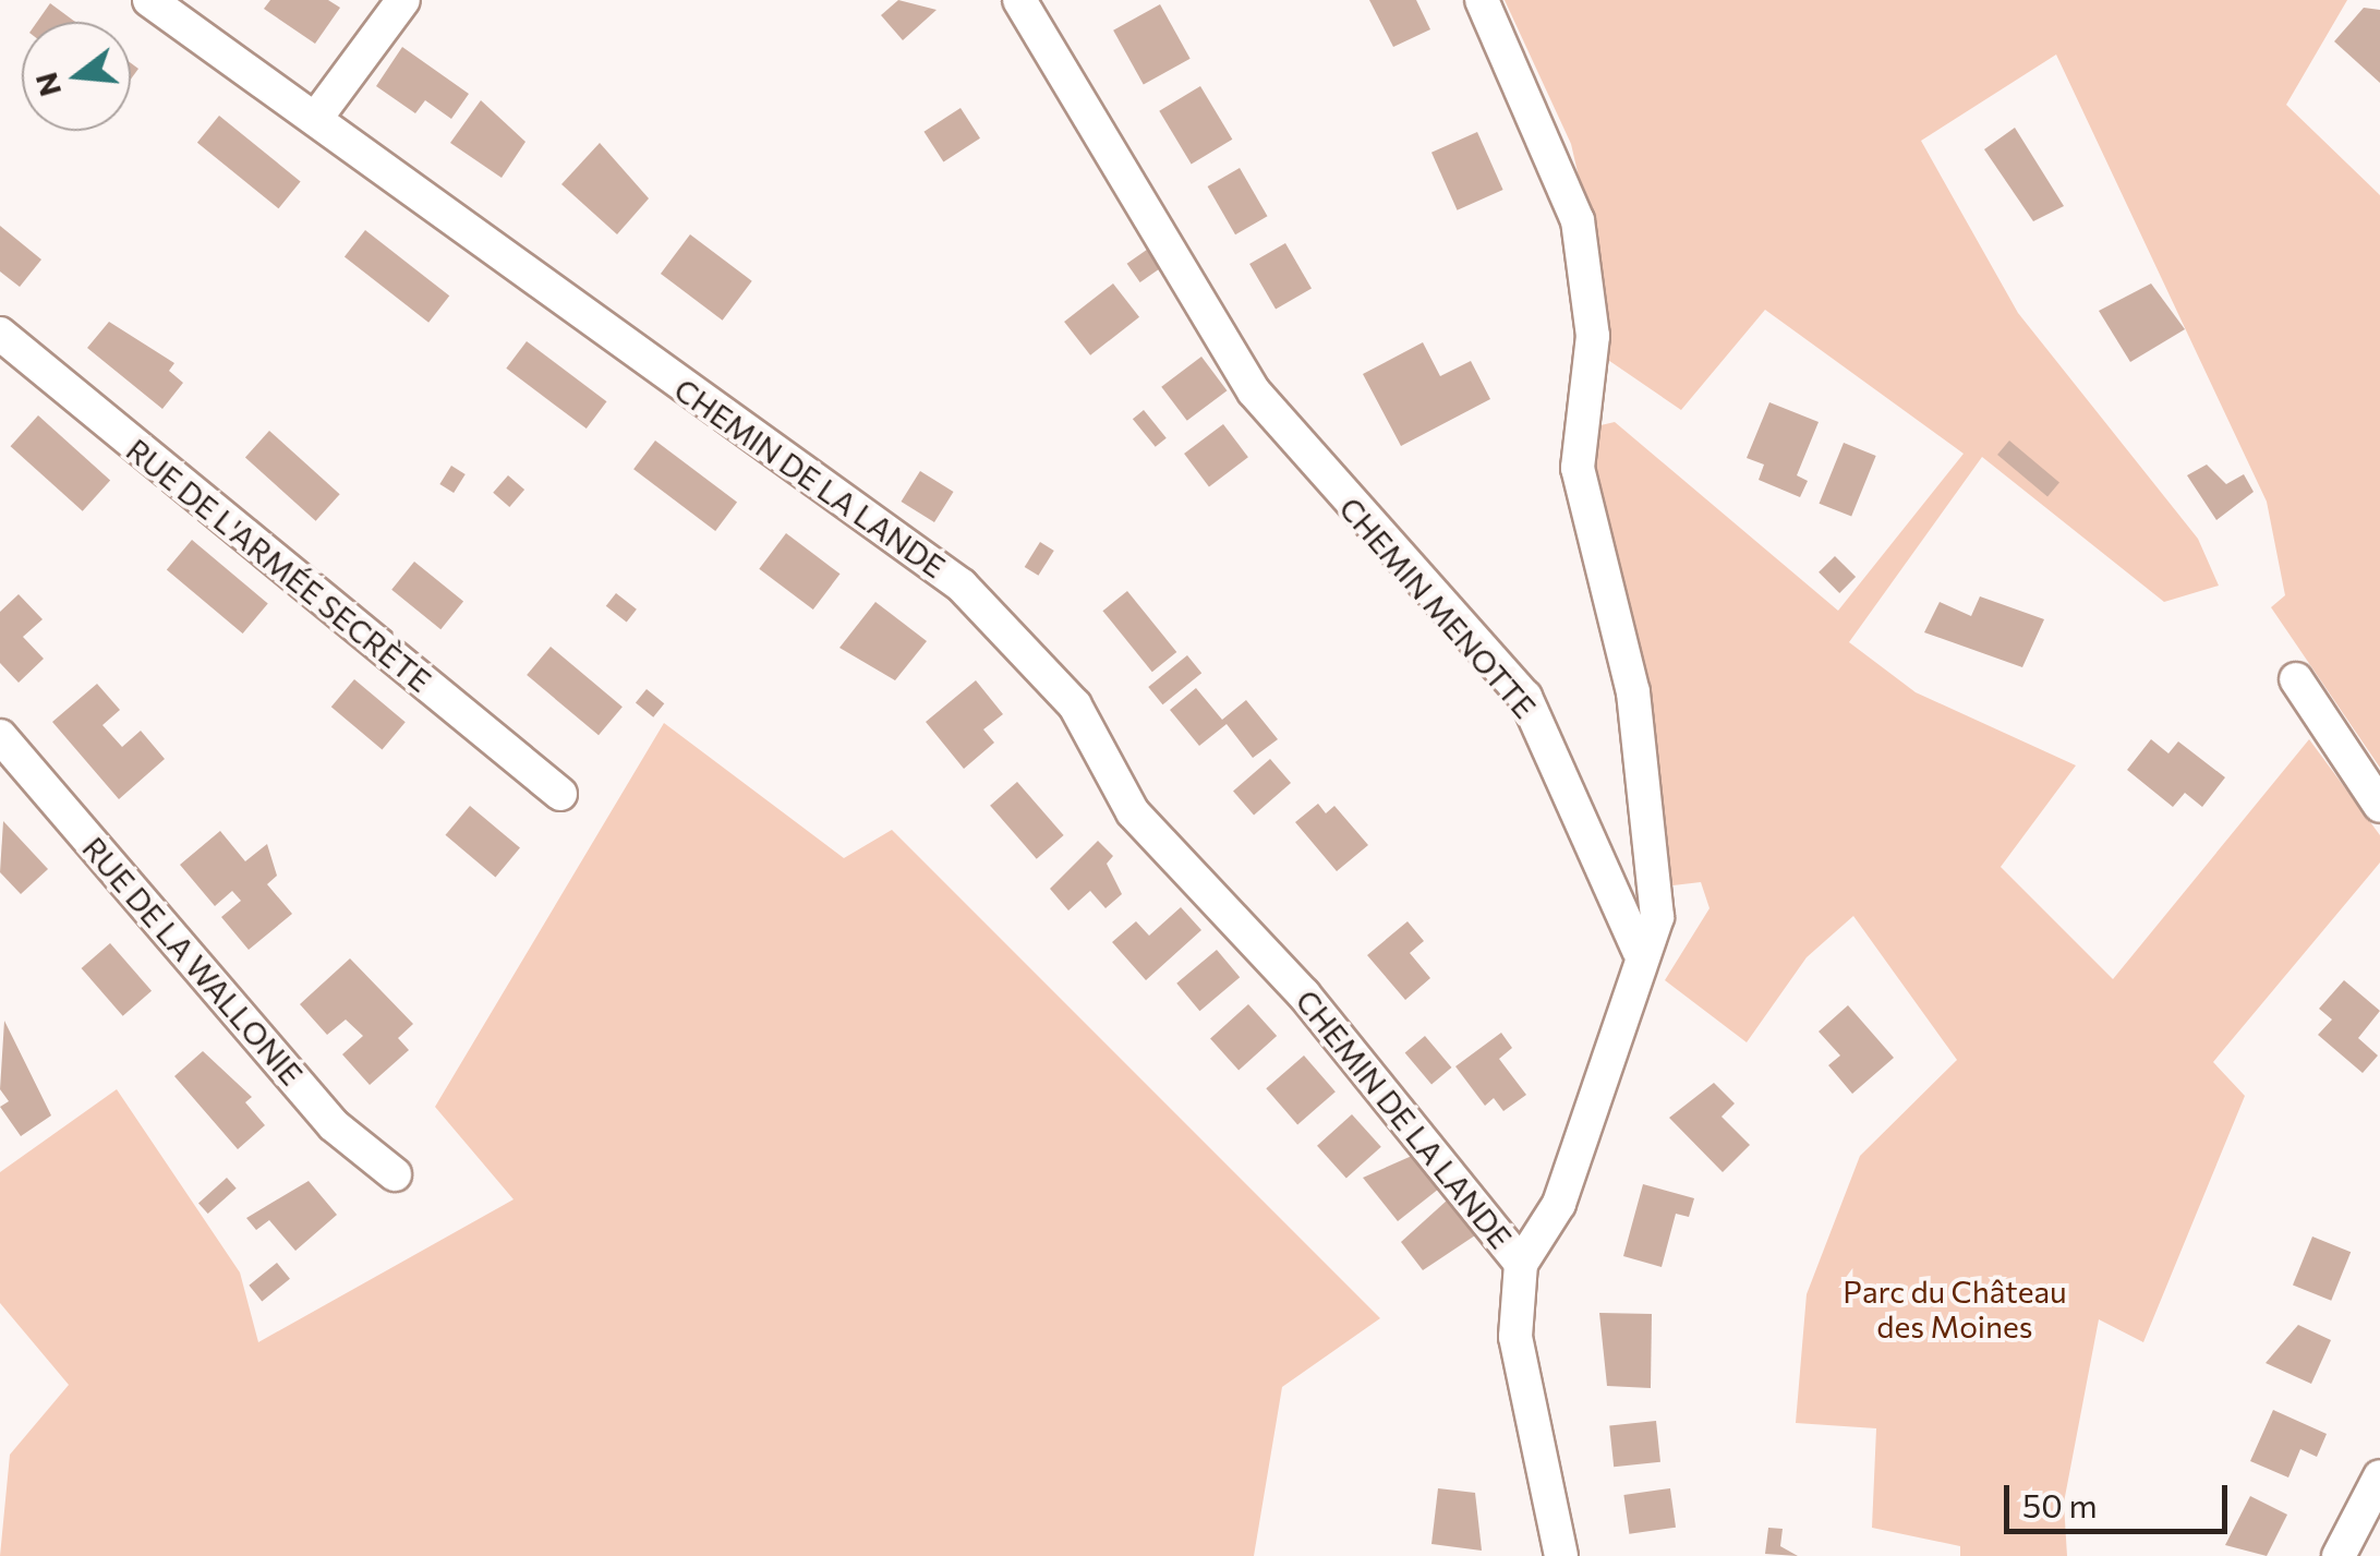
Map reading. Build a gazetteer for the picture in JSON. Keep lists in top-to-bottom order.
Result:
{
  "streets": {
    "street": [
      "CHEMIN DE LA LANDE",
      "RUE DE L'ARMÉE SECRÈTE",
      "CHEMIN MENOTTE",
      "RUE DE LA WALLONIE"
    ]
  },
  "parks": ["Parc du Château des Moines"],
  "scale_bar": "50 m",
  "north": "left"
}
